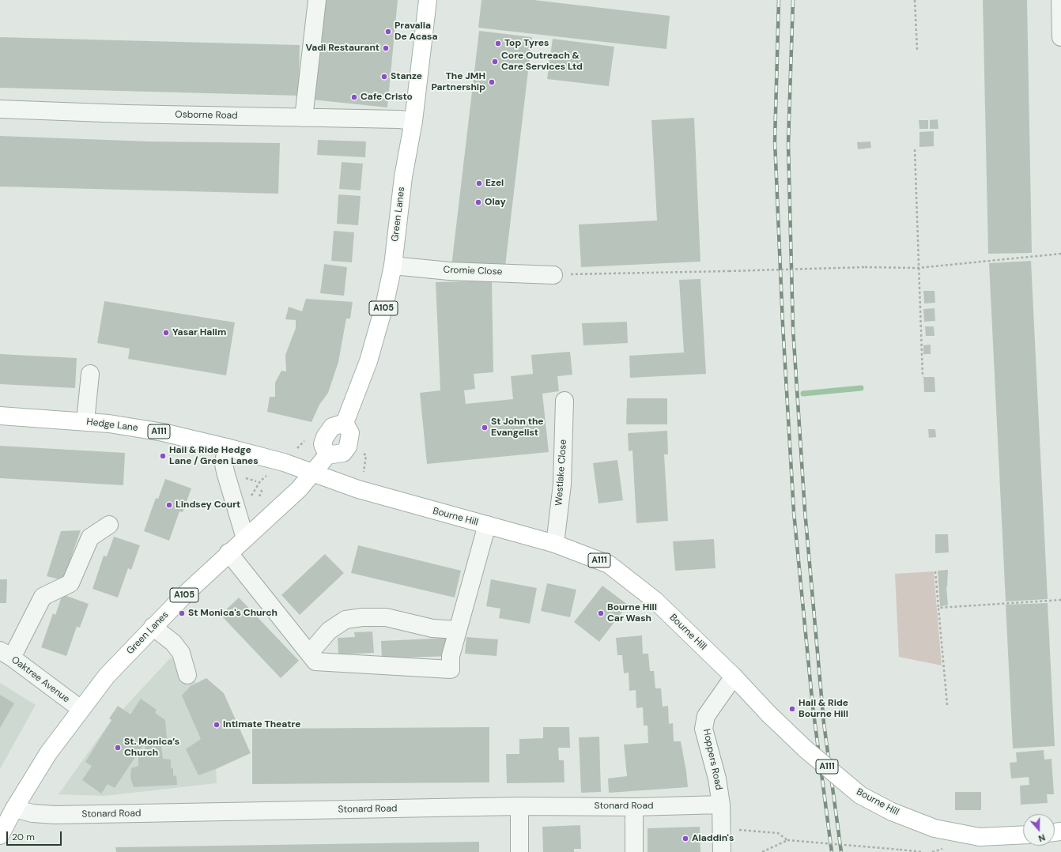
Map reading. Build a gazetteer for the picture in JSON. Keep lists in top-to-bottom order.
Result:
{
  "streets": {
    "main road": [
      "Green Lanes",
      "A105",
      "Hedge Lane",
      "A111",
      "Bourne Hill"
    ],
    "street": [
      "Osborne Road",
      "Cromie Close",
      "Westlake Close",
      "Oaktree Avenue",
      "Hoppers Road",
      "Stonard Road"
    ]
  },
  "crossings": [
    ["Osborne Road", "Green Lanes"],
    ["Green Lanes", "Cromie Close"],
    ["Green Lanes", "Hedge Lane"],
    ["Green Lanes", "Bourne Hill"],
    ["Green Lanes", "Oaktree Avenue"],
    ["Green Lanes", "Stonard Road"],
    ["Hedge Lane", "Bourne Hill"],
    ["Westlake Close", "Bourne Hill"],
    ["Bourne Hill", "Hoppers Road"],
    ["Hoppers Road", "Stonard Road"]
  ],
  "places": [
    "Pravalia De Acasa",
    "Top Tyres",
    "Vadi Restaurant",
    "Core Outreach & Care Services Ltd",
    "Stanze",
    "The JMH Partnership",
    "Cafe Cristo",
    "Ezel",
    "Olay",
    "Yasar Halim",
    "St John the Evangelist",
    "Hail & Ride Hedge Lane / Green Lanes",
    "Lindsey Court",
    "St Monica's Church",
    "Bourne Hill Car Wash",
    "Hail & Ride Bourne Hill",
    "Intimate Theatre",
    "St. Monica’s Church",
    "Aladdin's"
  ],
  "scale_bar": "20 m",
  "north": "bottom"
}
